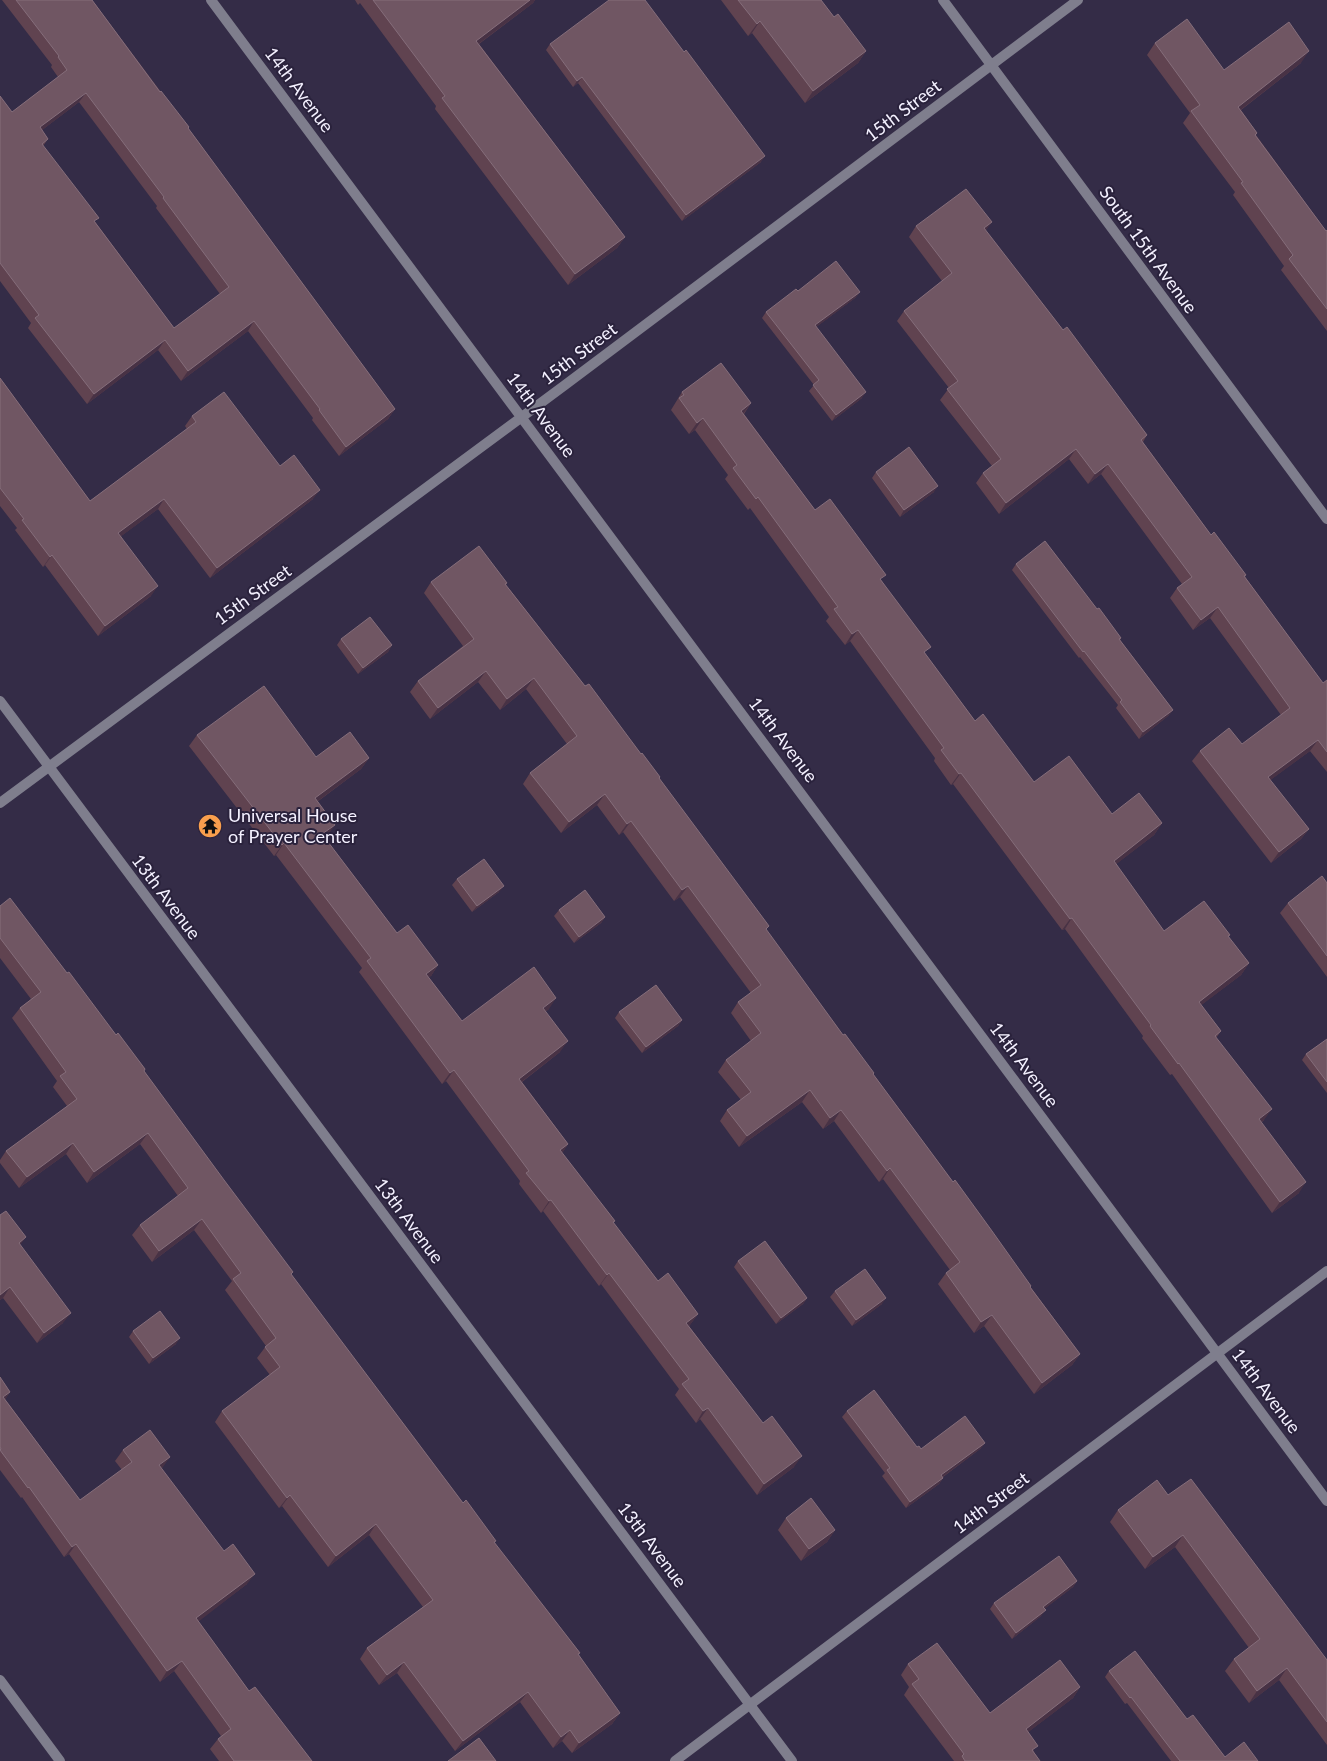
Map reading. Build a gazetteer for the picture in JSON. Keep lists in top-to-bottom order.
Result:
{
  "streets": {
    "street": [
      "14th Avenue",
      "15th Street",
      "South 15th Avenue",
      "13th Avenue",
      "14th Street"
    ]
  },
  "crossings": [
    ["14th Avenue", "15th Street"],
    ["14th Avenue", "14th Street"],
    ["15th Street", "South 15th Avenue"],
    ["15th Street", "13th Avenue"],
    ["13th Avenue", "14th Street"]
  ],
  "places": {
    "temple": ["Universal House of Prayer Center"]
  }
}
